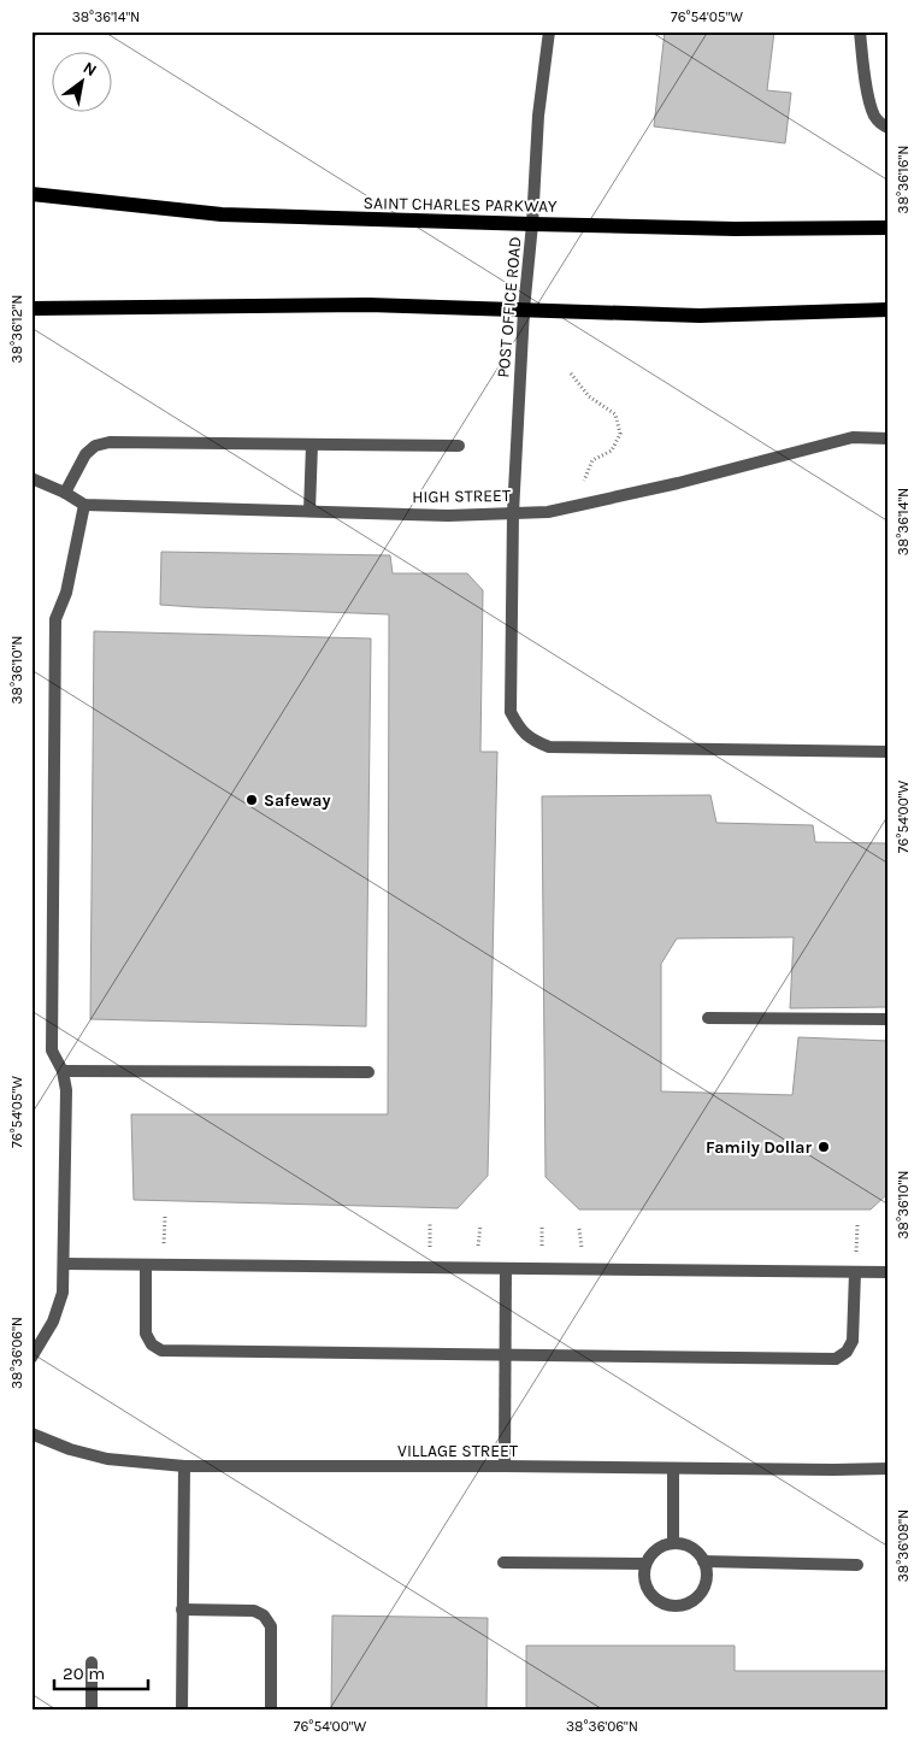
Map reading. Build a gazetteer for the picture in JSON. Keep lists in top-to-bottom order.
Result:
{
  "streets": {
    "main road": ["SAINT CHARLES PARKWAY"],
    "street": ["POST OFFICE ROAD", "HIGH STREET", "VILLAGE STREET"]
  },
  "crossings": [
    ["SAINT CHARLES PARKWAY", "POST OFFICE ROAD"],
    ["POST OFFICE ROAD", "HIGH STREET"]
  ],
  "places": ["Safeway", "Family Dollar"],
  "scale_bar": "20 m",
  "north": "top right",
  "coordinates": [
    "38°36'14\"N",
    "76°54'05\"W",
    "38°36'16\"N",
    "38°36'12\"N",
    "38°36'10\"N",
    "76°54'00\"W",
    "38°36'06\"N",
    "38°36'08\"N"
  ]
}
